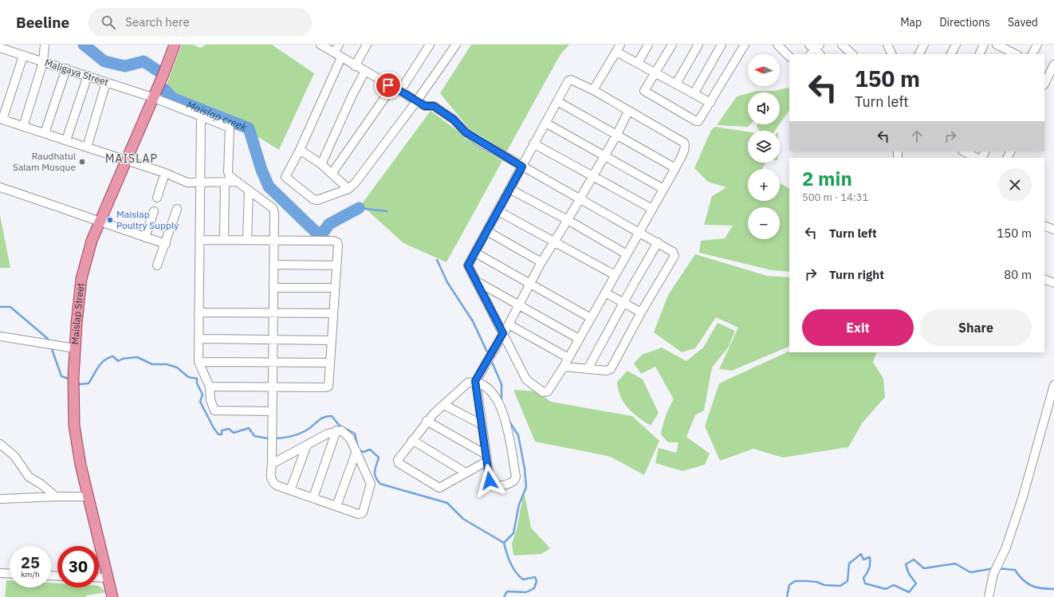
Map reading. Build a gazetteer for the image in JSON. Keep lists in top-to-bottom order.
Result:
{
  "streets": {
    "main road": ["Maislap Street"],
    "street": ["Maligaya Street"]
  },
  "crossings": [
    ["Maligaya Street", "Maislap Street"]
  ],
  "districts": ["MAISLAP"],
  "water": ["Maislap creek"],
  "places": ["Raudhatul Salam Mosque", "Maislap Poultry Supply"],
  "north": "left",
  "page": {
    "header": "Beeline",
    "search": "Search here",
    "nav": ["Map", "Directions", "Saved"],
    "map_buttons": ["+", "−"],
    "turn": ["150 m", "Turn left"],
    "heading": ["2 min", "500 m · 14:31"],
    "list": [
      {
        "name": "Turn left",
        "value": "150 m"
      },
      {
        "name": "Turn right",
        "value": "80 m"
      }
    ],
    "buttons": ["Exit", "Share"],
    "speed": "25 km/h",
    "limit": "30"
  }
}
